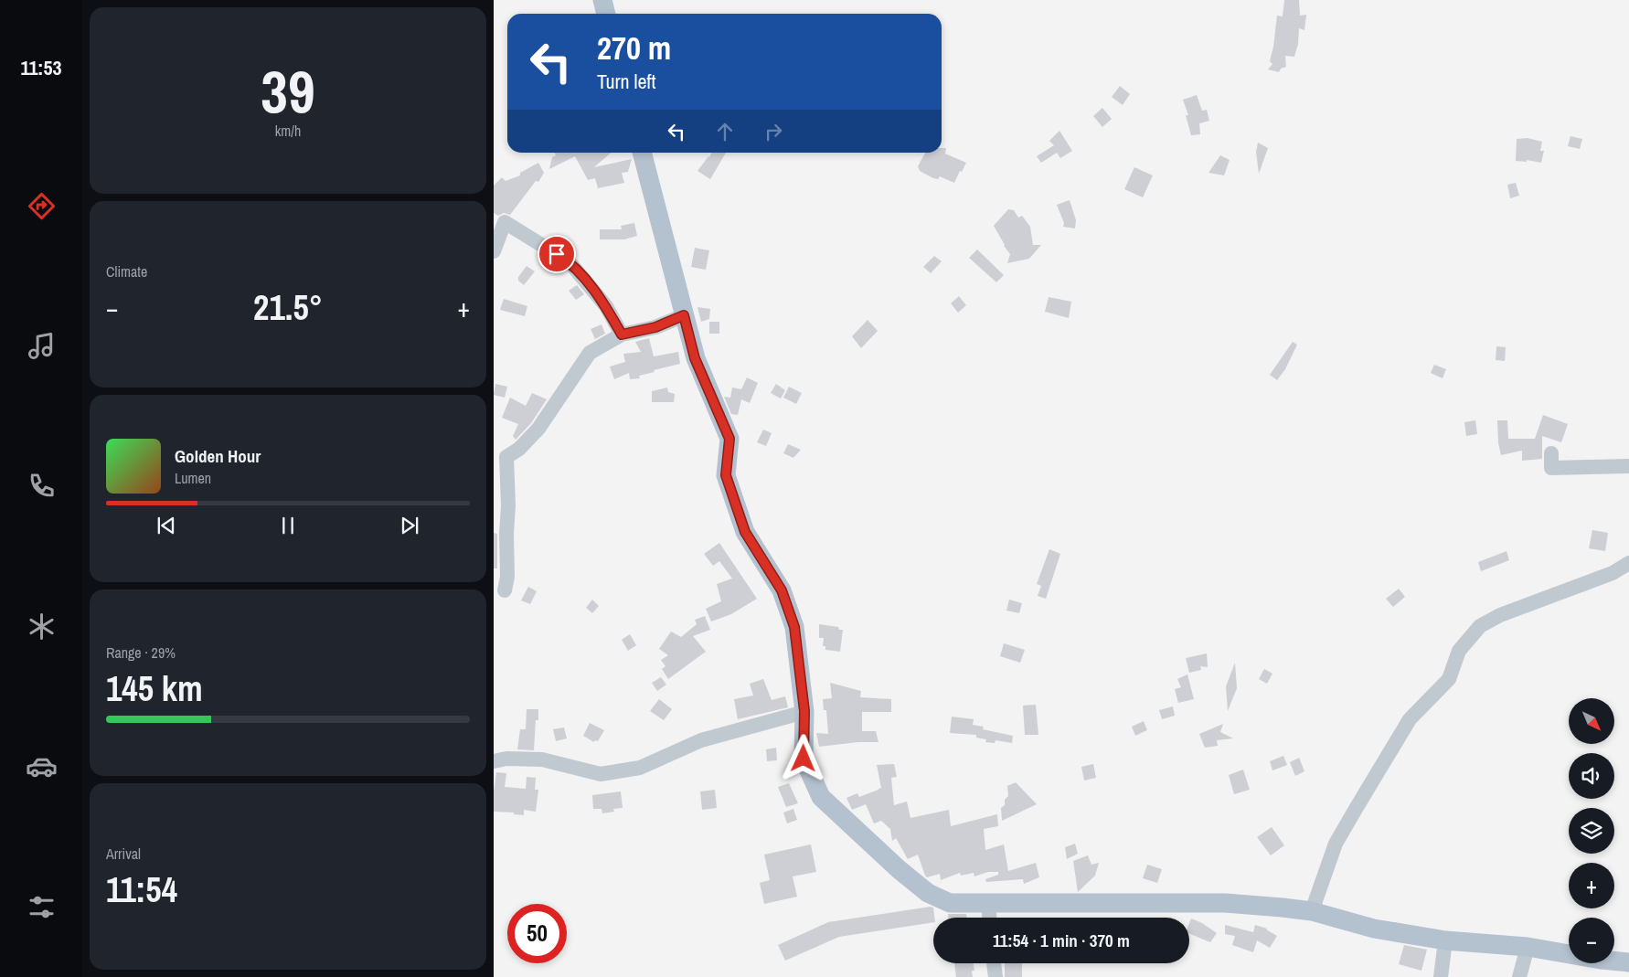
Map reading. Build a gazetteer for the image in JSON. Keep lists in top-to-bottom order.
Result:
{
  "north": "bottom right",
  "page": {
    "tabs": "11:53",
    "tile": [
      ["39", "km/h"],
      "Climate",
      ["Range · 29%", "145 km"],
      ["Arrival", "11:54"]
    ],
    "turn": ["270 m", "Turn left"],
    "heat": ["−", "21.5°", "+"],
    "song": ["Golden Hour", "Lumen"],
    "map_buttons": ["+", "−"],
    "limit": "50",
    "trip": "11:54 · 1 min · 370 m"
  }
}
